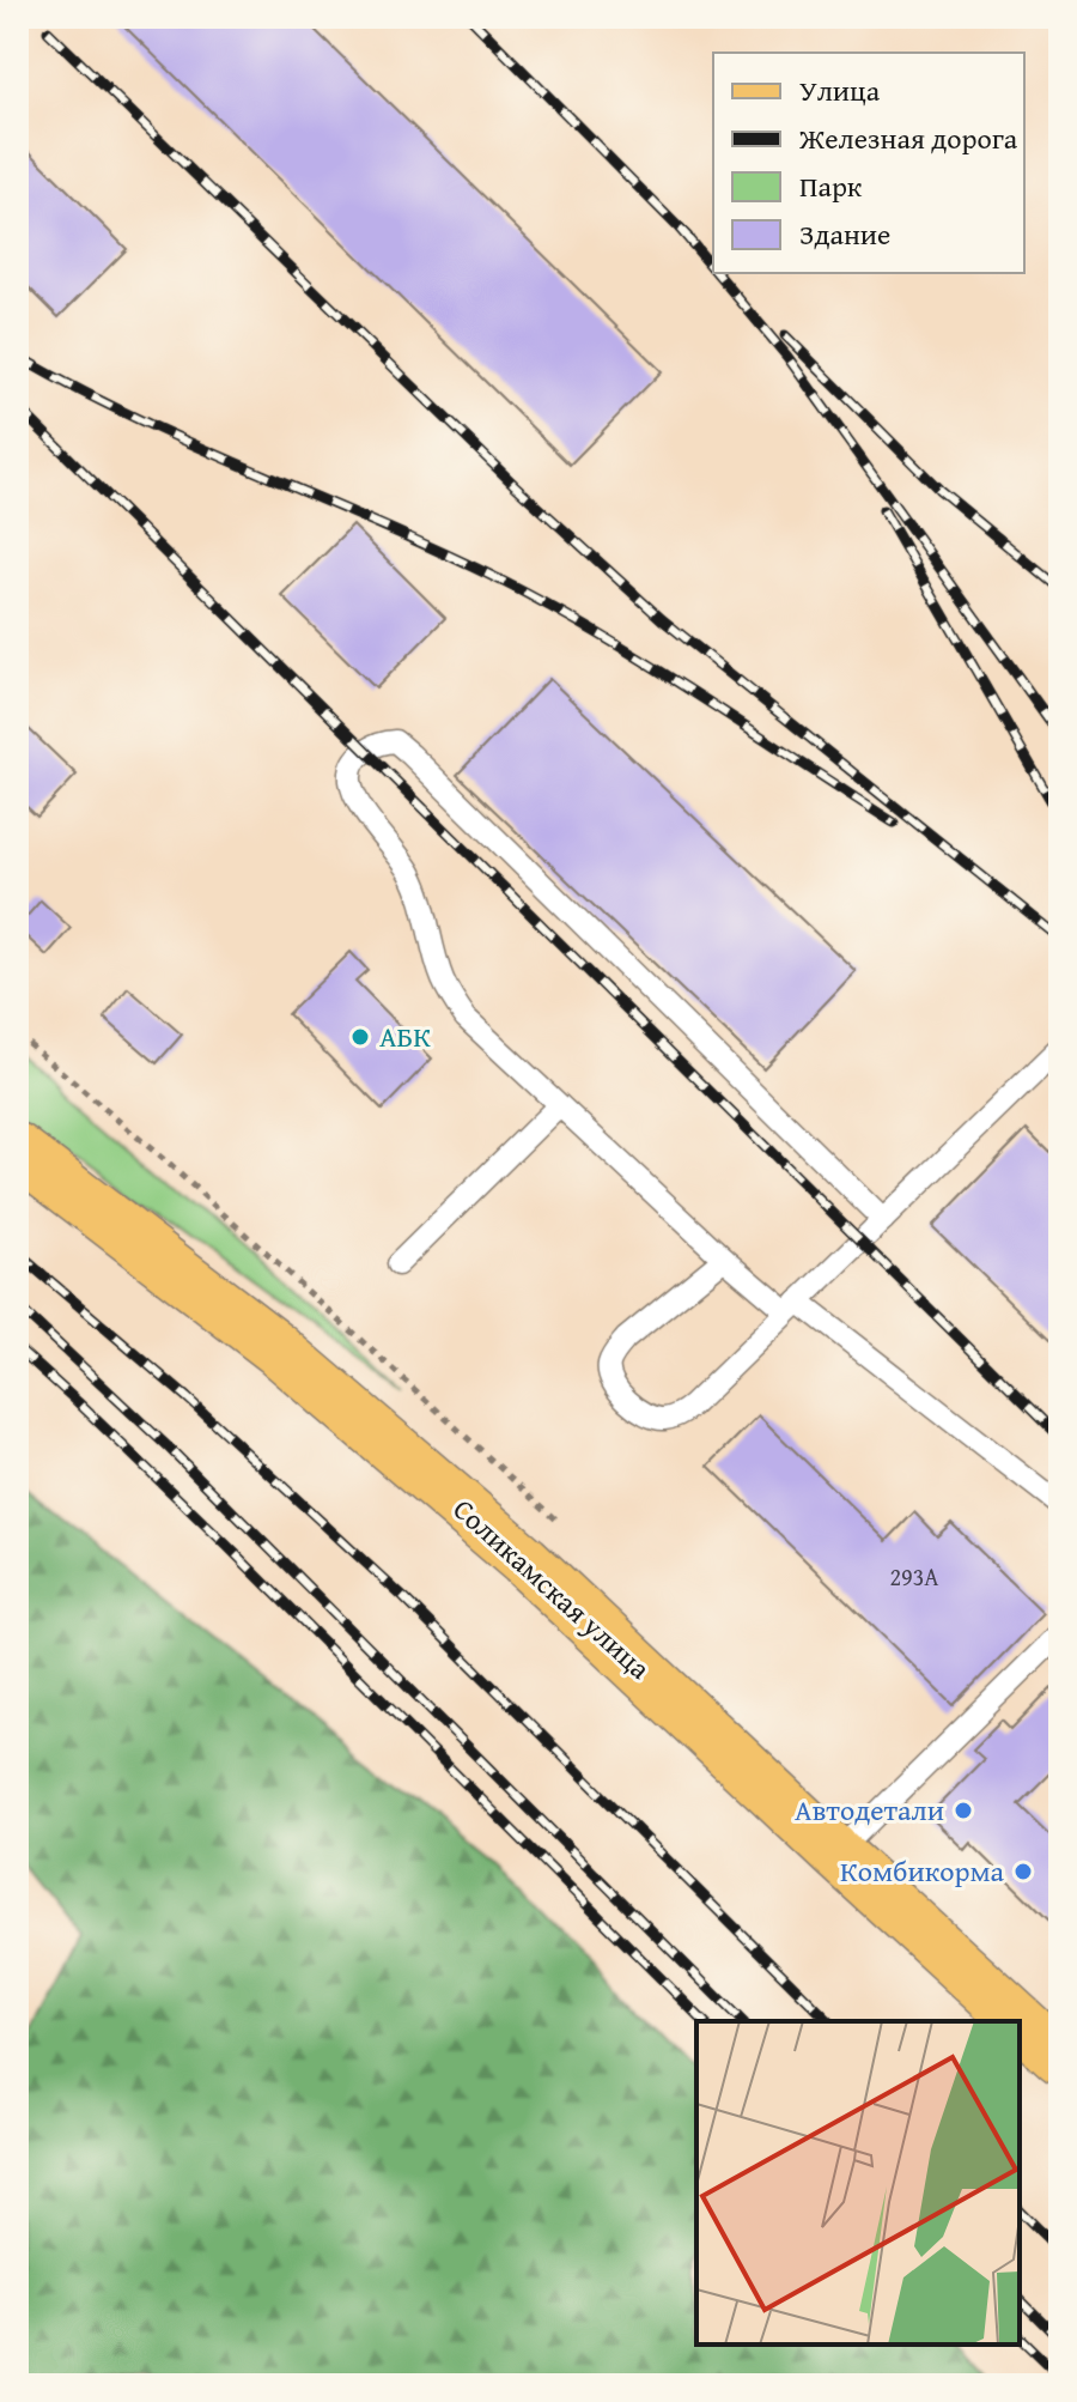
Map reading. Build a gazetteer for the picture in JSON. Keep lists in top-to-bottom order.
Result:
{
  "streets": {
    "main road": ["Соликамская улица"]
  },
  "places": ["АБК", "Автодетали", "Комбикорма"],
  "house_numbers": ["293А"],
  "legend": [
    "Улица",
    "Железная дорога",
    "Парк",
    "Здание"
  ]
}
